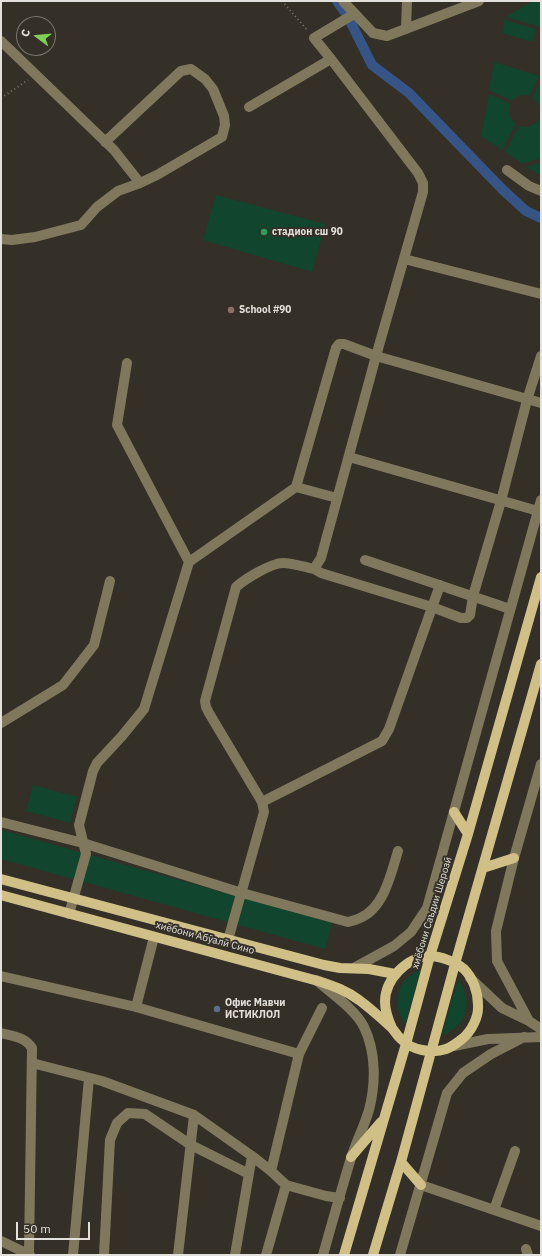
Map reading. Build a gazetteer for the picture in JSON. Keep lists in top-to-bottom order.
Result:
{
  "streets": {
    "main road": ["хиёбони Саъдии Шерозӣ", "хиёбони Абӯалӣ Сино"]
  },
  "crossings": [
    ["хиёбони Саъдии Шерозӣ", "хиёбони Абӯалӣ Сино"]
  ],
  "places": ["стадион сш 90", "School #90", "Офис Мавчи ИСТИКЛОЛ"],
  "scale_bar": "50 m",
  "north": "left"
}
